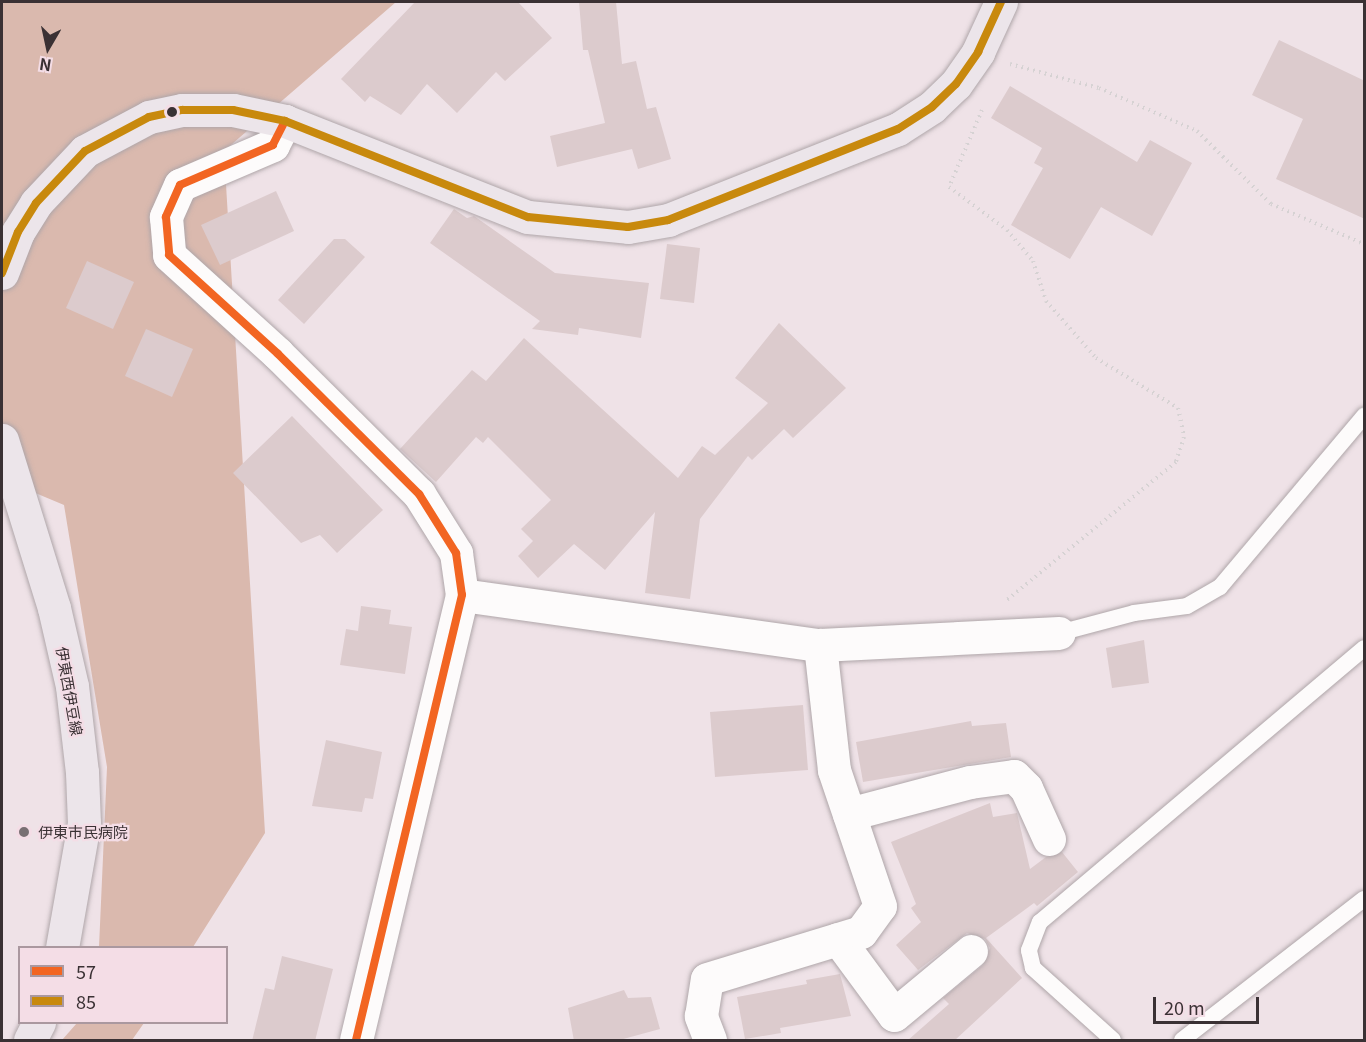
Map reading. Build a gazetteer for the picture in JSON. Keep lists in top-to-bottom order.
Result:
{
  "streets": {
    "main road": ["伊東西伊豆線"]
  },
  "places": ["伊東市民病院"],
  "lines": ["transit line 85", "transit line 57"],
  "legend": ["57", "85"],
  "scale_bar": "20 m",
  "north": "bottom"
}
